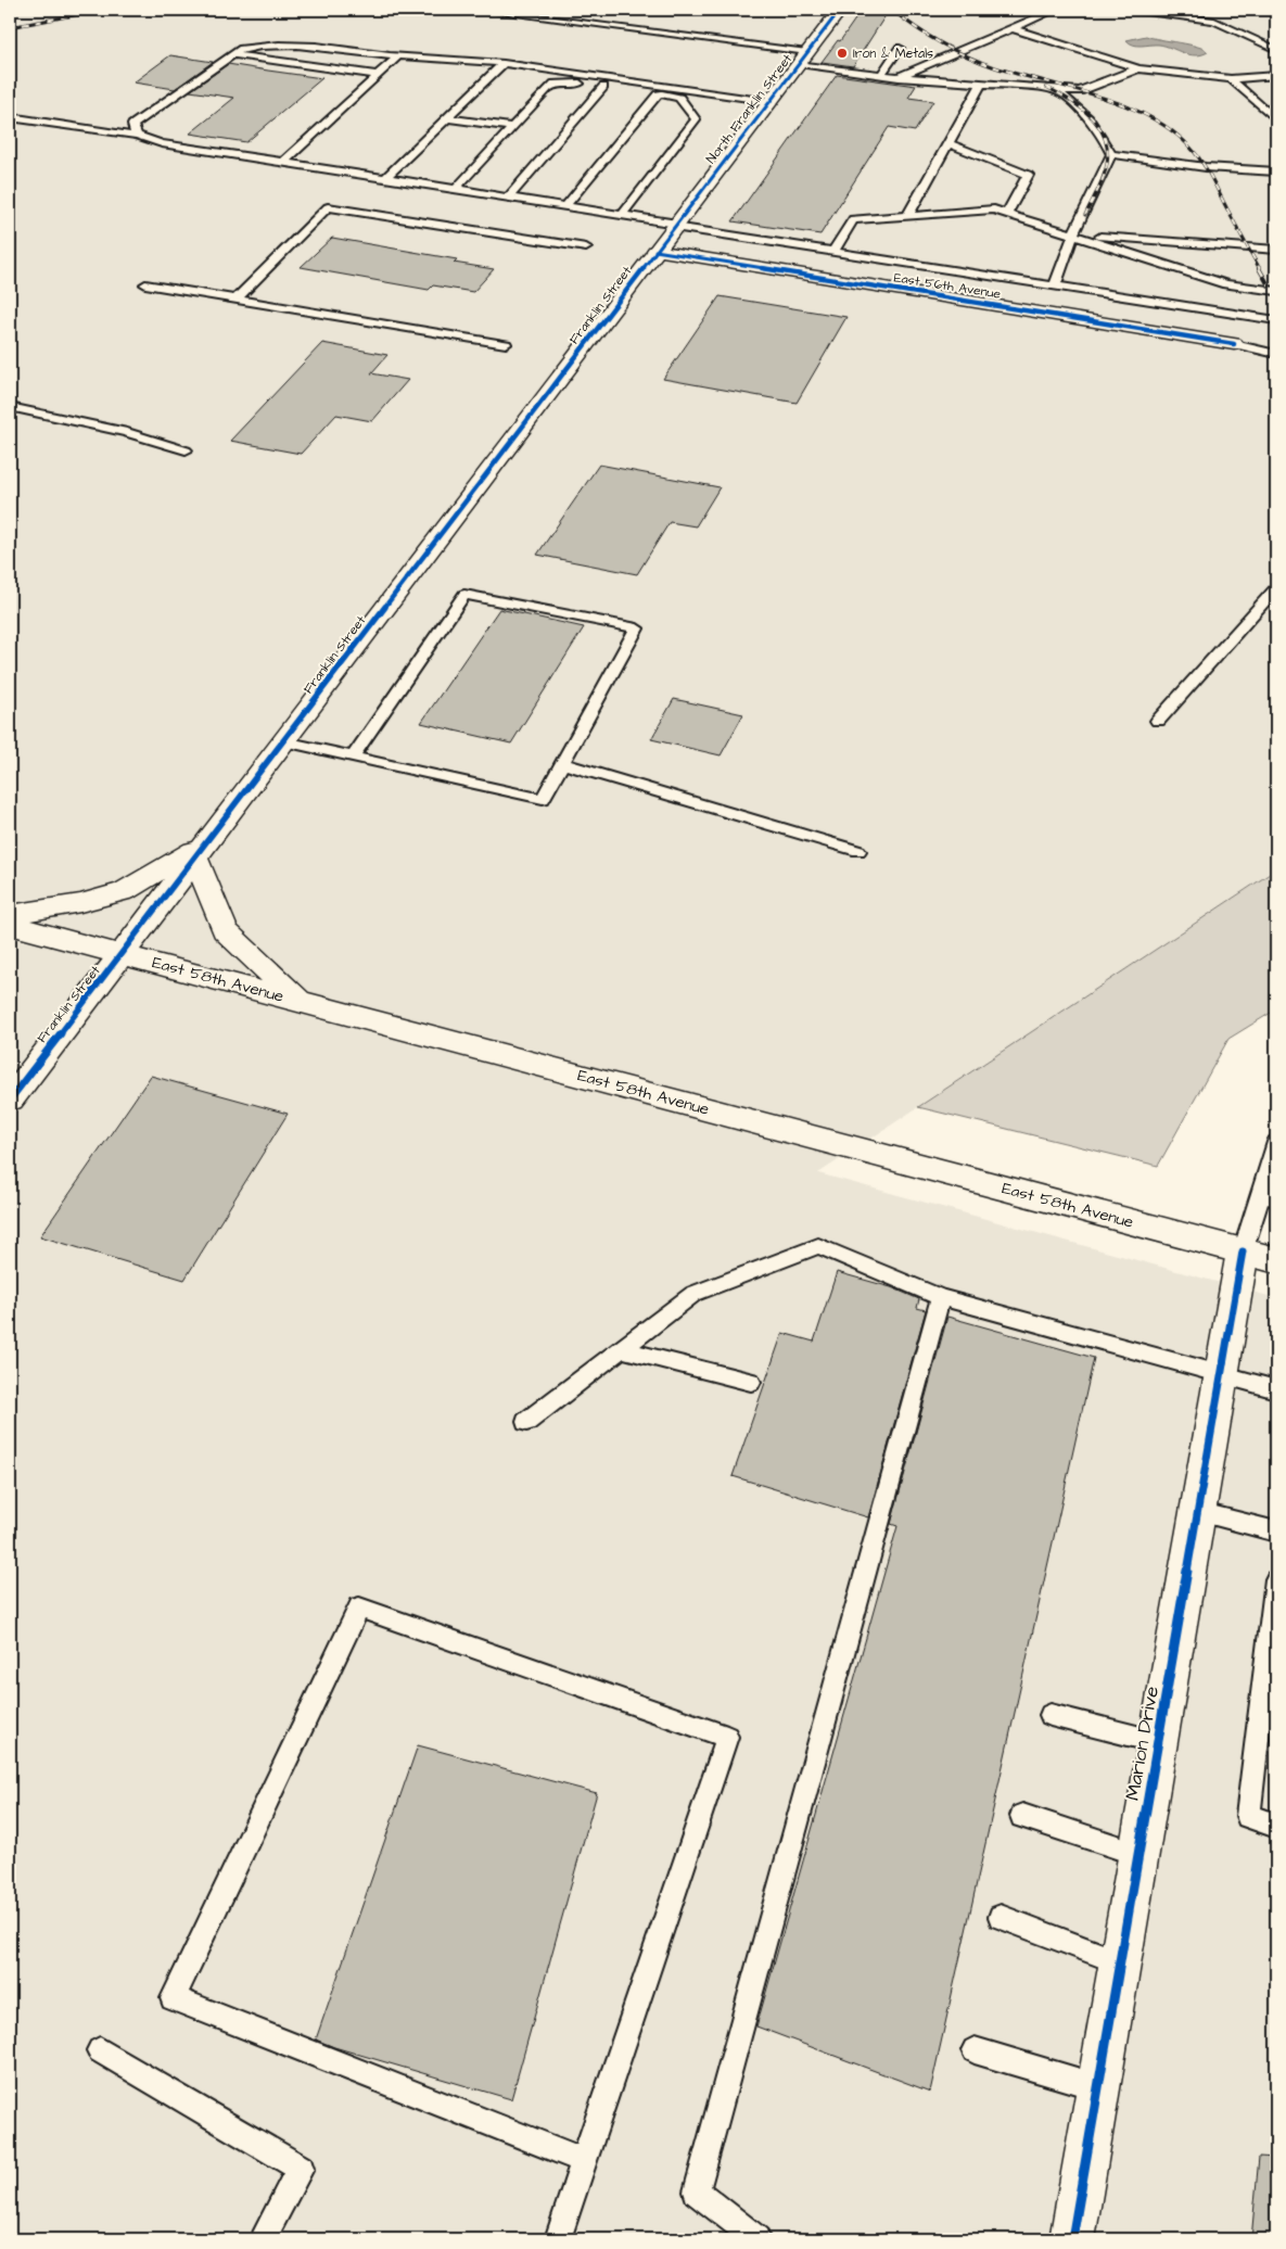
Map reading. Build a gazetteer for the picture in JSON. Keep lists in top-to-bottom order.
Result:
{
  "streets": {
    "street": [
      "North Franklin Street",
      "East 56th Avenue",
      "Franklin Street",
      "East 58th Avenue",
      "Marion Drive"
    ]
  },
  "crossings": [
    ["North Franklin Street", "Franklin Street"],
    ["East 56th Avenue", "Franklin Street"],
    ["Franklin Street", "East 58th Avenue"],
    ["East 58th Avenue", "Marion Drive"]
  ],
  "places": ["Iron & Metals"]
}
